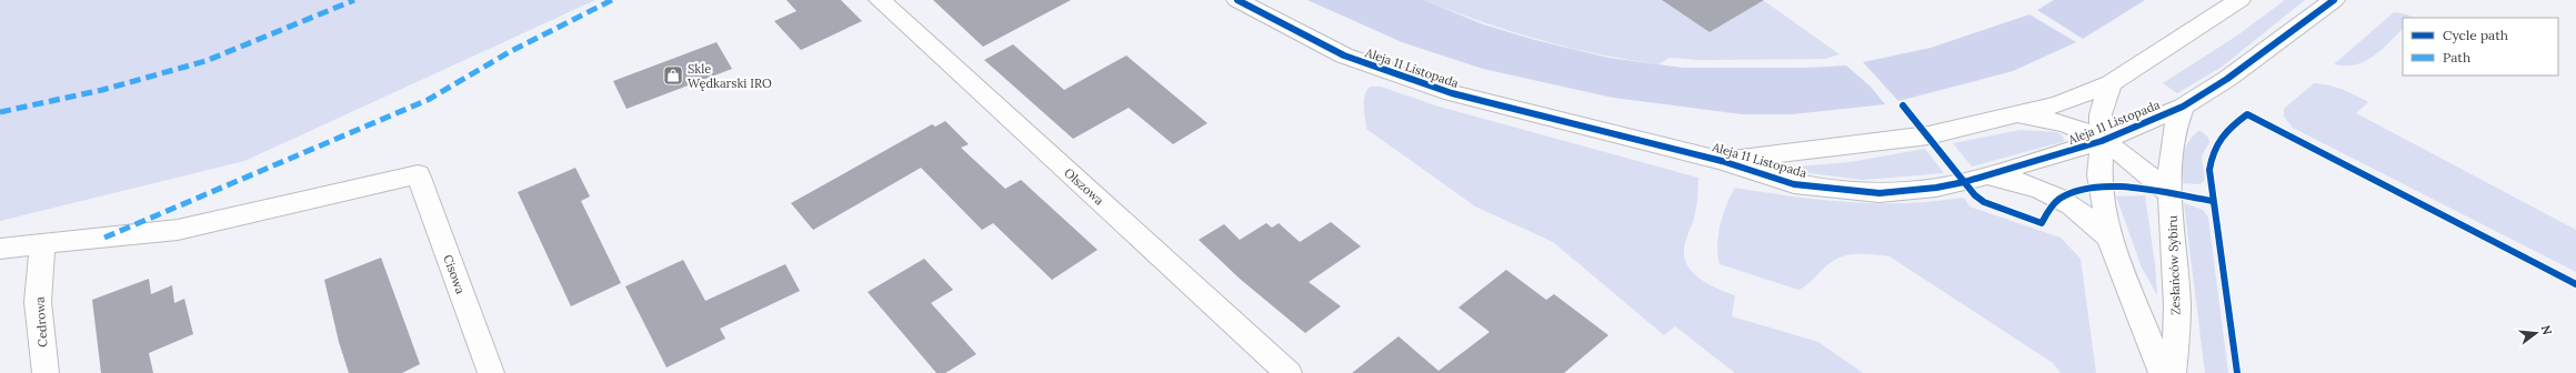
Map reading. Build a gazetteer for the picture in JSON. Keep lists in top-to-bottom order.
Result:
{
  "streets": {
    "street": [
      "Aleja 11 Listopada",
      "Olszowa",
      "Zesłańców Sybiru",
      "Cisowa",
      "Cedrowa"
    ]
  },
  "crossings": [
    ["Aleja 11 Listopada", "Zesłańców Sybiru"],
    ["Cisowa", "Cedrowa"]
  ],
  "places": {
    "shop": ["Skle Wędkarski IRO"]
  },
  "legend": ["Cycle path", "Path"],
  "north": "right"
}
